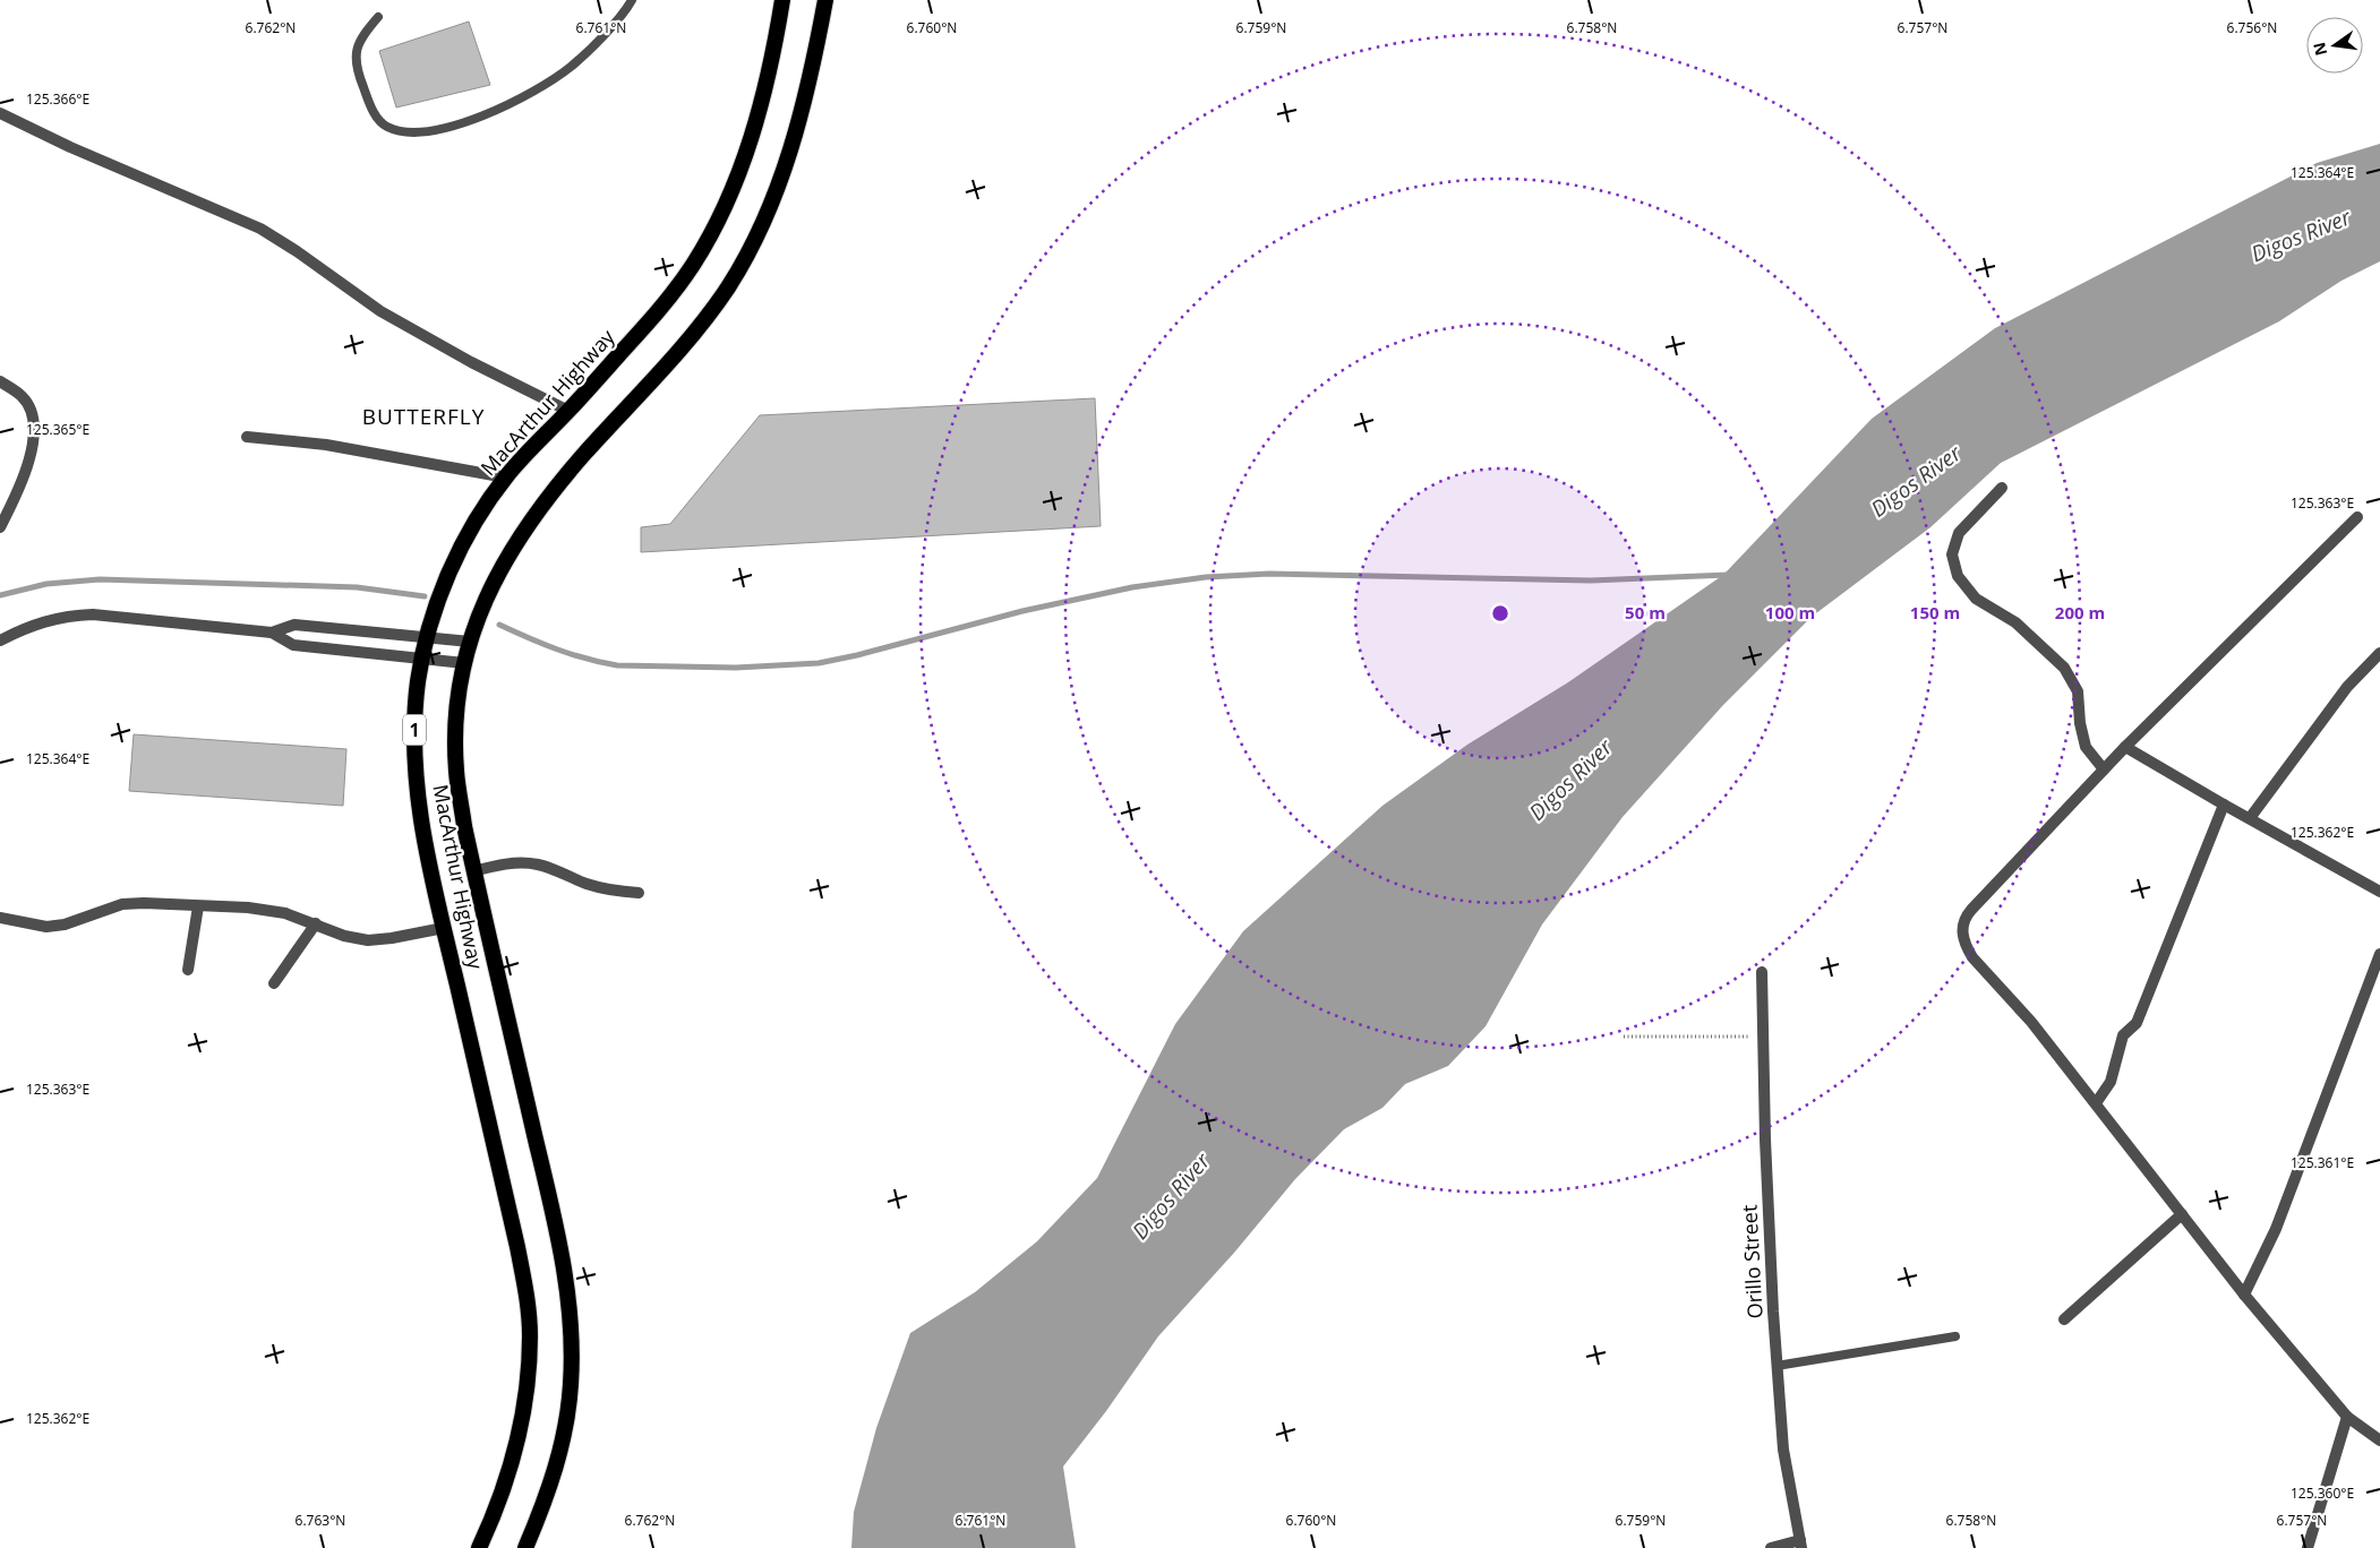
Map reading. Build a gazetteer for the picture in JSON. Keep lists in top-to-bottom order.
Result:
{
  "streets": {
    "highway": ["MacArthur Highway", "1"],
    "street": ["Orillo Street"]
  },
  "districts": ["BUTTERFLY"],
  "water": ["Digos River"],
  "north": "left",
  "coordinates": [
    "6.756°N",
    "6.762°N",
    "6.761°N",
    "6.760°N",
    "6.759°N",
    "6.758°N",
    "6.757°N",
    "125.366°E",
    "125.364°E",
    "125.365°E",
    "125.363°E",
    "125.362°E",
    "125.361°E",
    "125.360°E",
    "6.763°N"
  ],
  "rings": [
    "50 m",
    "100 m",
    "150 m",
    "200 m"
  ]
}
